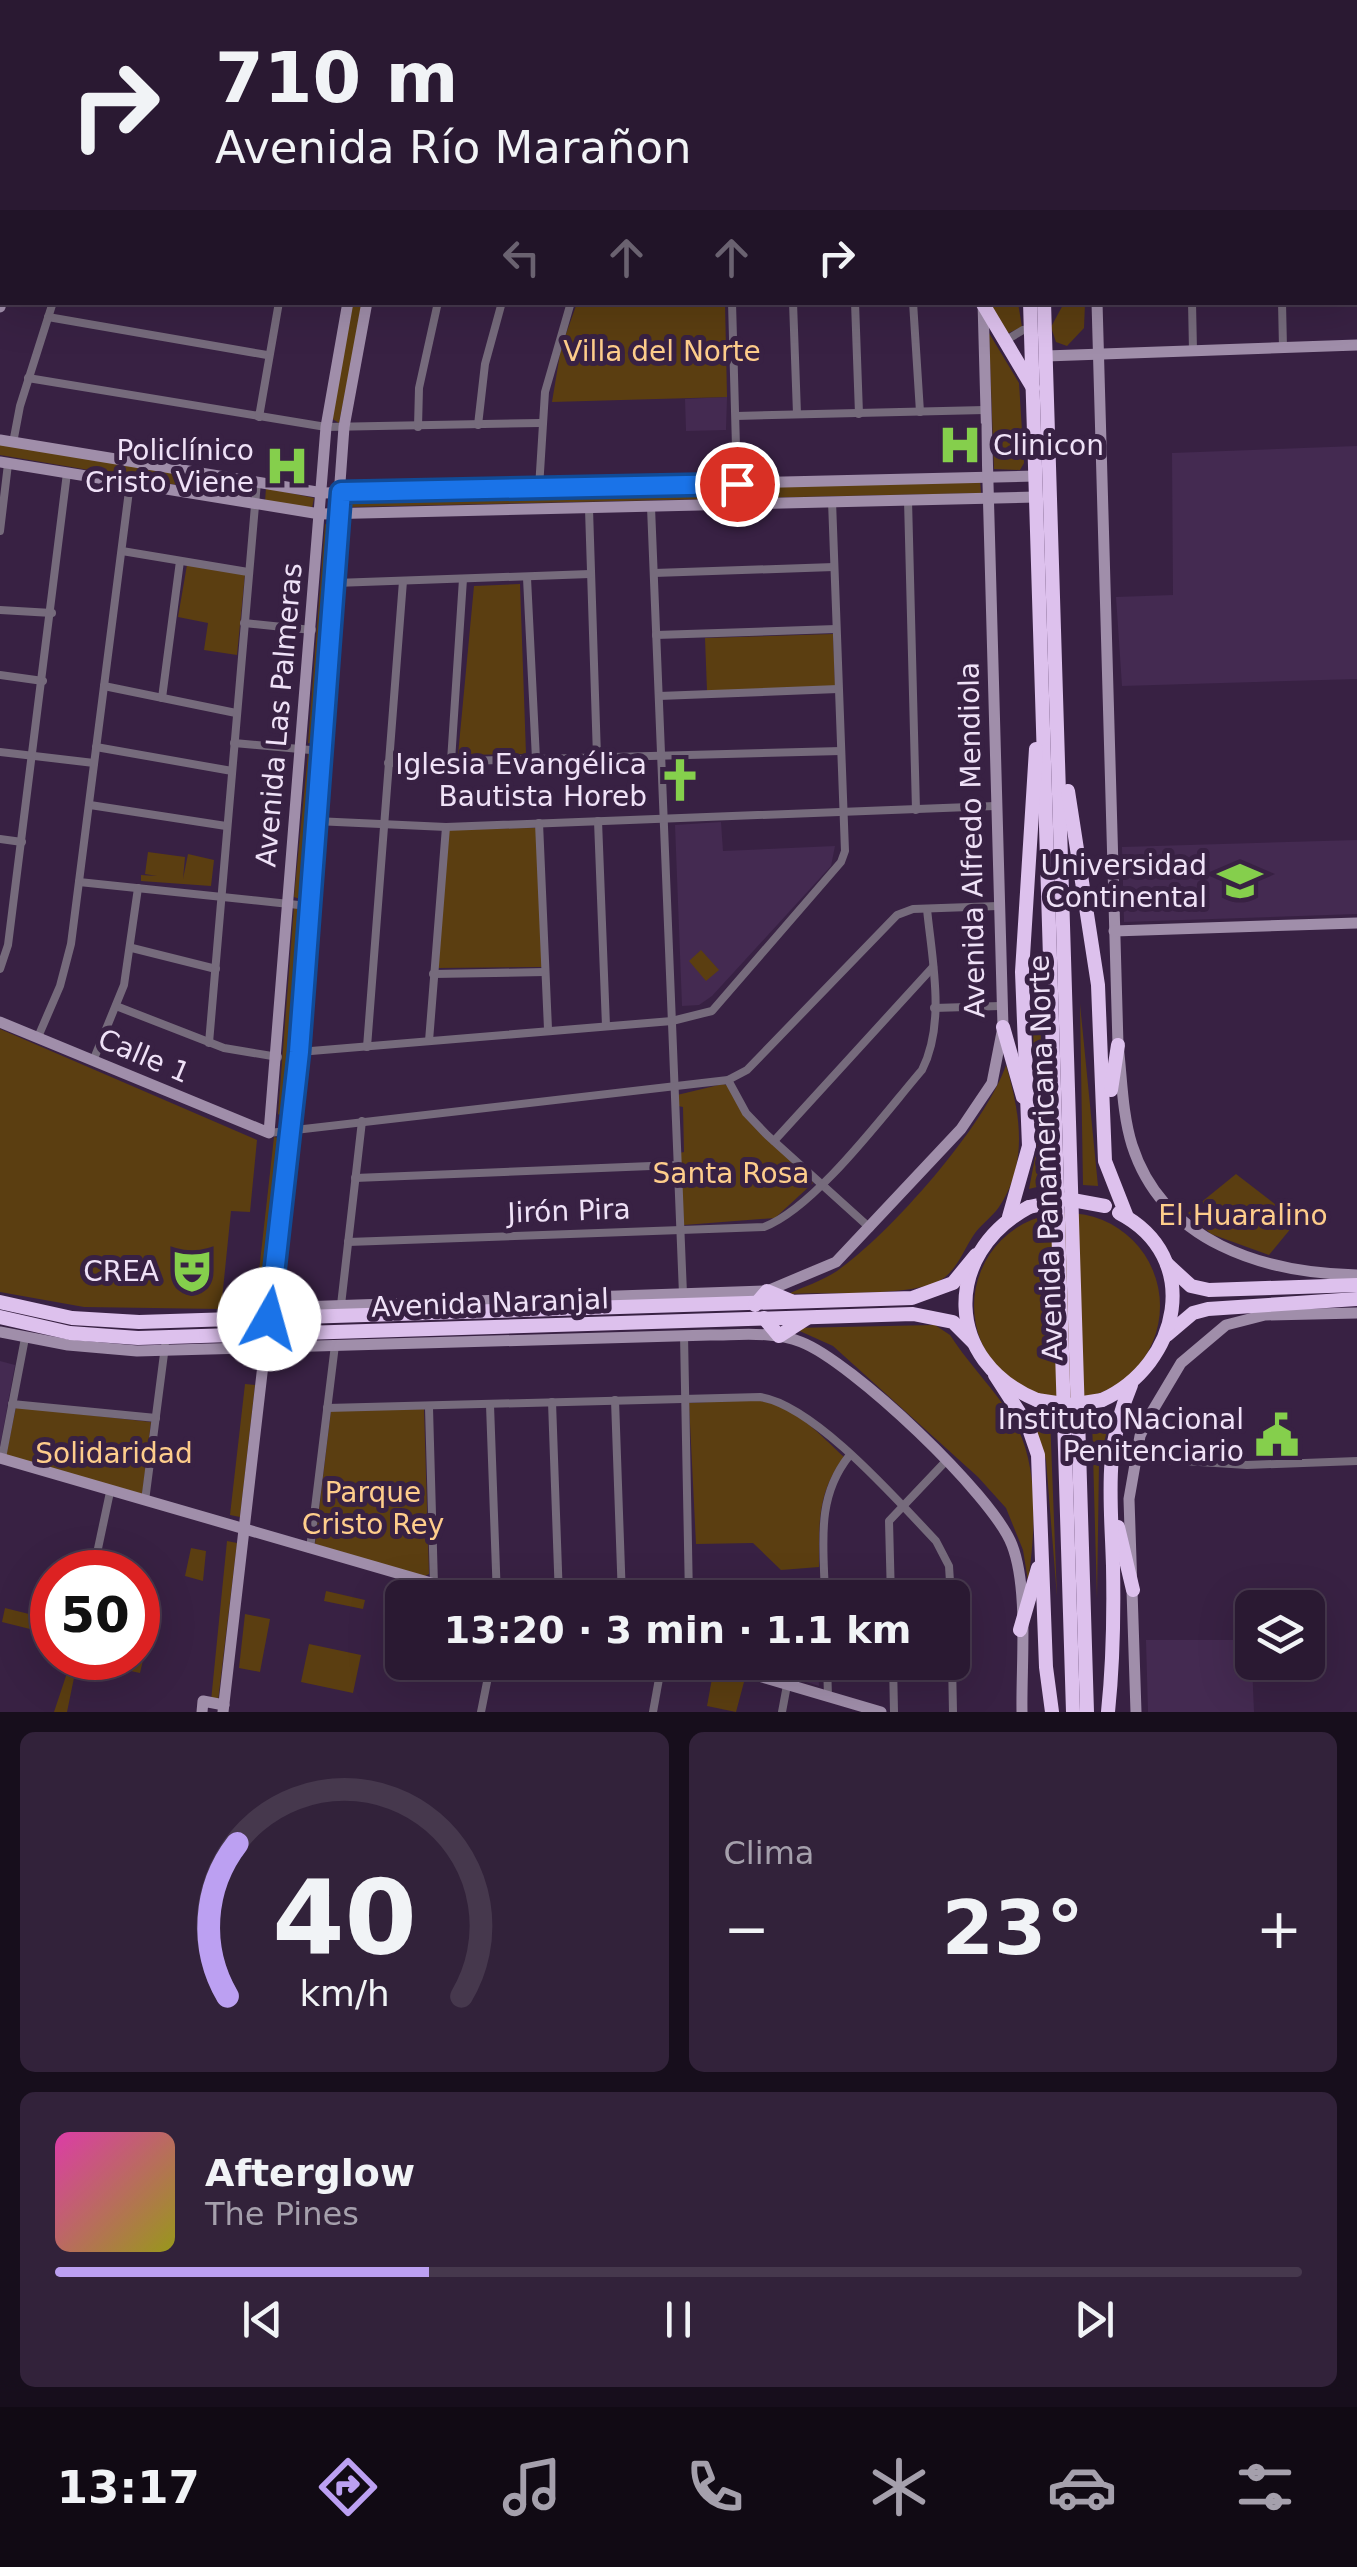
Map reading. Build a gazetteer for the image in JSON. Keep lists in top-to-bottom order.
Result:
{
  "streets": {
    "highway": ["Avenida Panamericana Norte", "Avenida Naranjal"],
    "main road": ["Avenida Las Palmeras", "Avenida Alfredo Mendiola", "Calle 1"],
    "street": ["Jirón Pira"]
  },
  "crossings": [
    ["Avenida Las Palmeras", "Calle 1"],
    ["Avenida Las Palmeras", "Avenida Naranjal"],
    ["Avenida Alfredo Mendiola", "Avenida Naranjal"]
  ],
  "parks": [
    "Villa del Norte",
    "Santa Rosa",
    "El Huaralino",
    "Solidaridad",
    "Parque Cristo Rey"
  ],
  "places": {
    "hospital": ["Clinicon", "Policlínico Cristo Viene"],
    "church": ["Iglesia Evangélica Bautista Horeb"],
    "school or university": ["Universidad Continental"],
    "theatre": ["CREA"],
    "public building": ["Instituto Nacional Penitenciario"]
  },
  "page": {
    "turn": ["710 m", "Avenida Río Marañon"],
    "limit": "50",
    "trip": "13:20 · 3 min · 1.1 km",
    "tile": "Clima",
    "heat": ["−", "23°", "+"],
    "song": ["Afterglow", "The Pines"],
    "tabs": "13:17",
    "gauge": ["40", "km/h"]
  }
}
